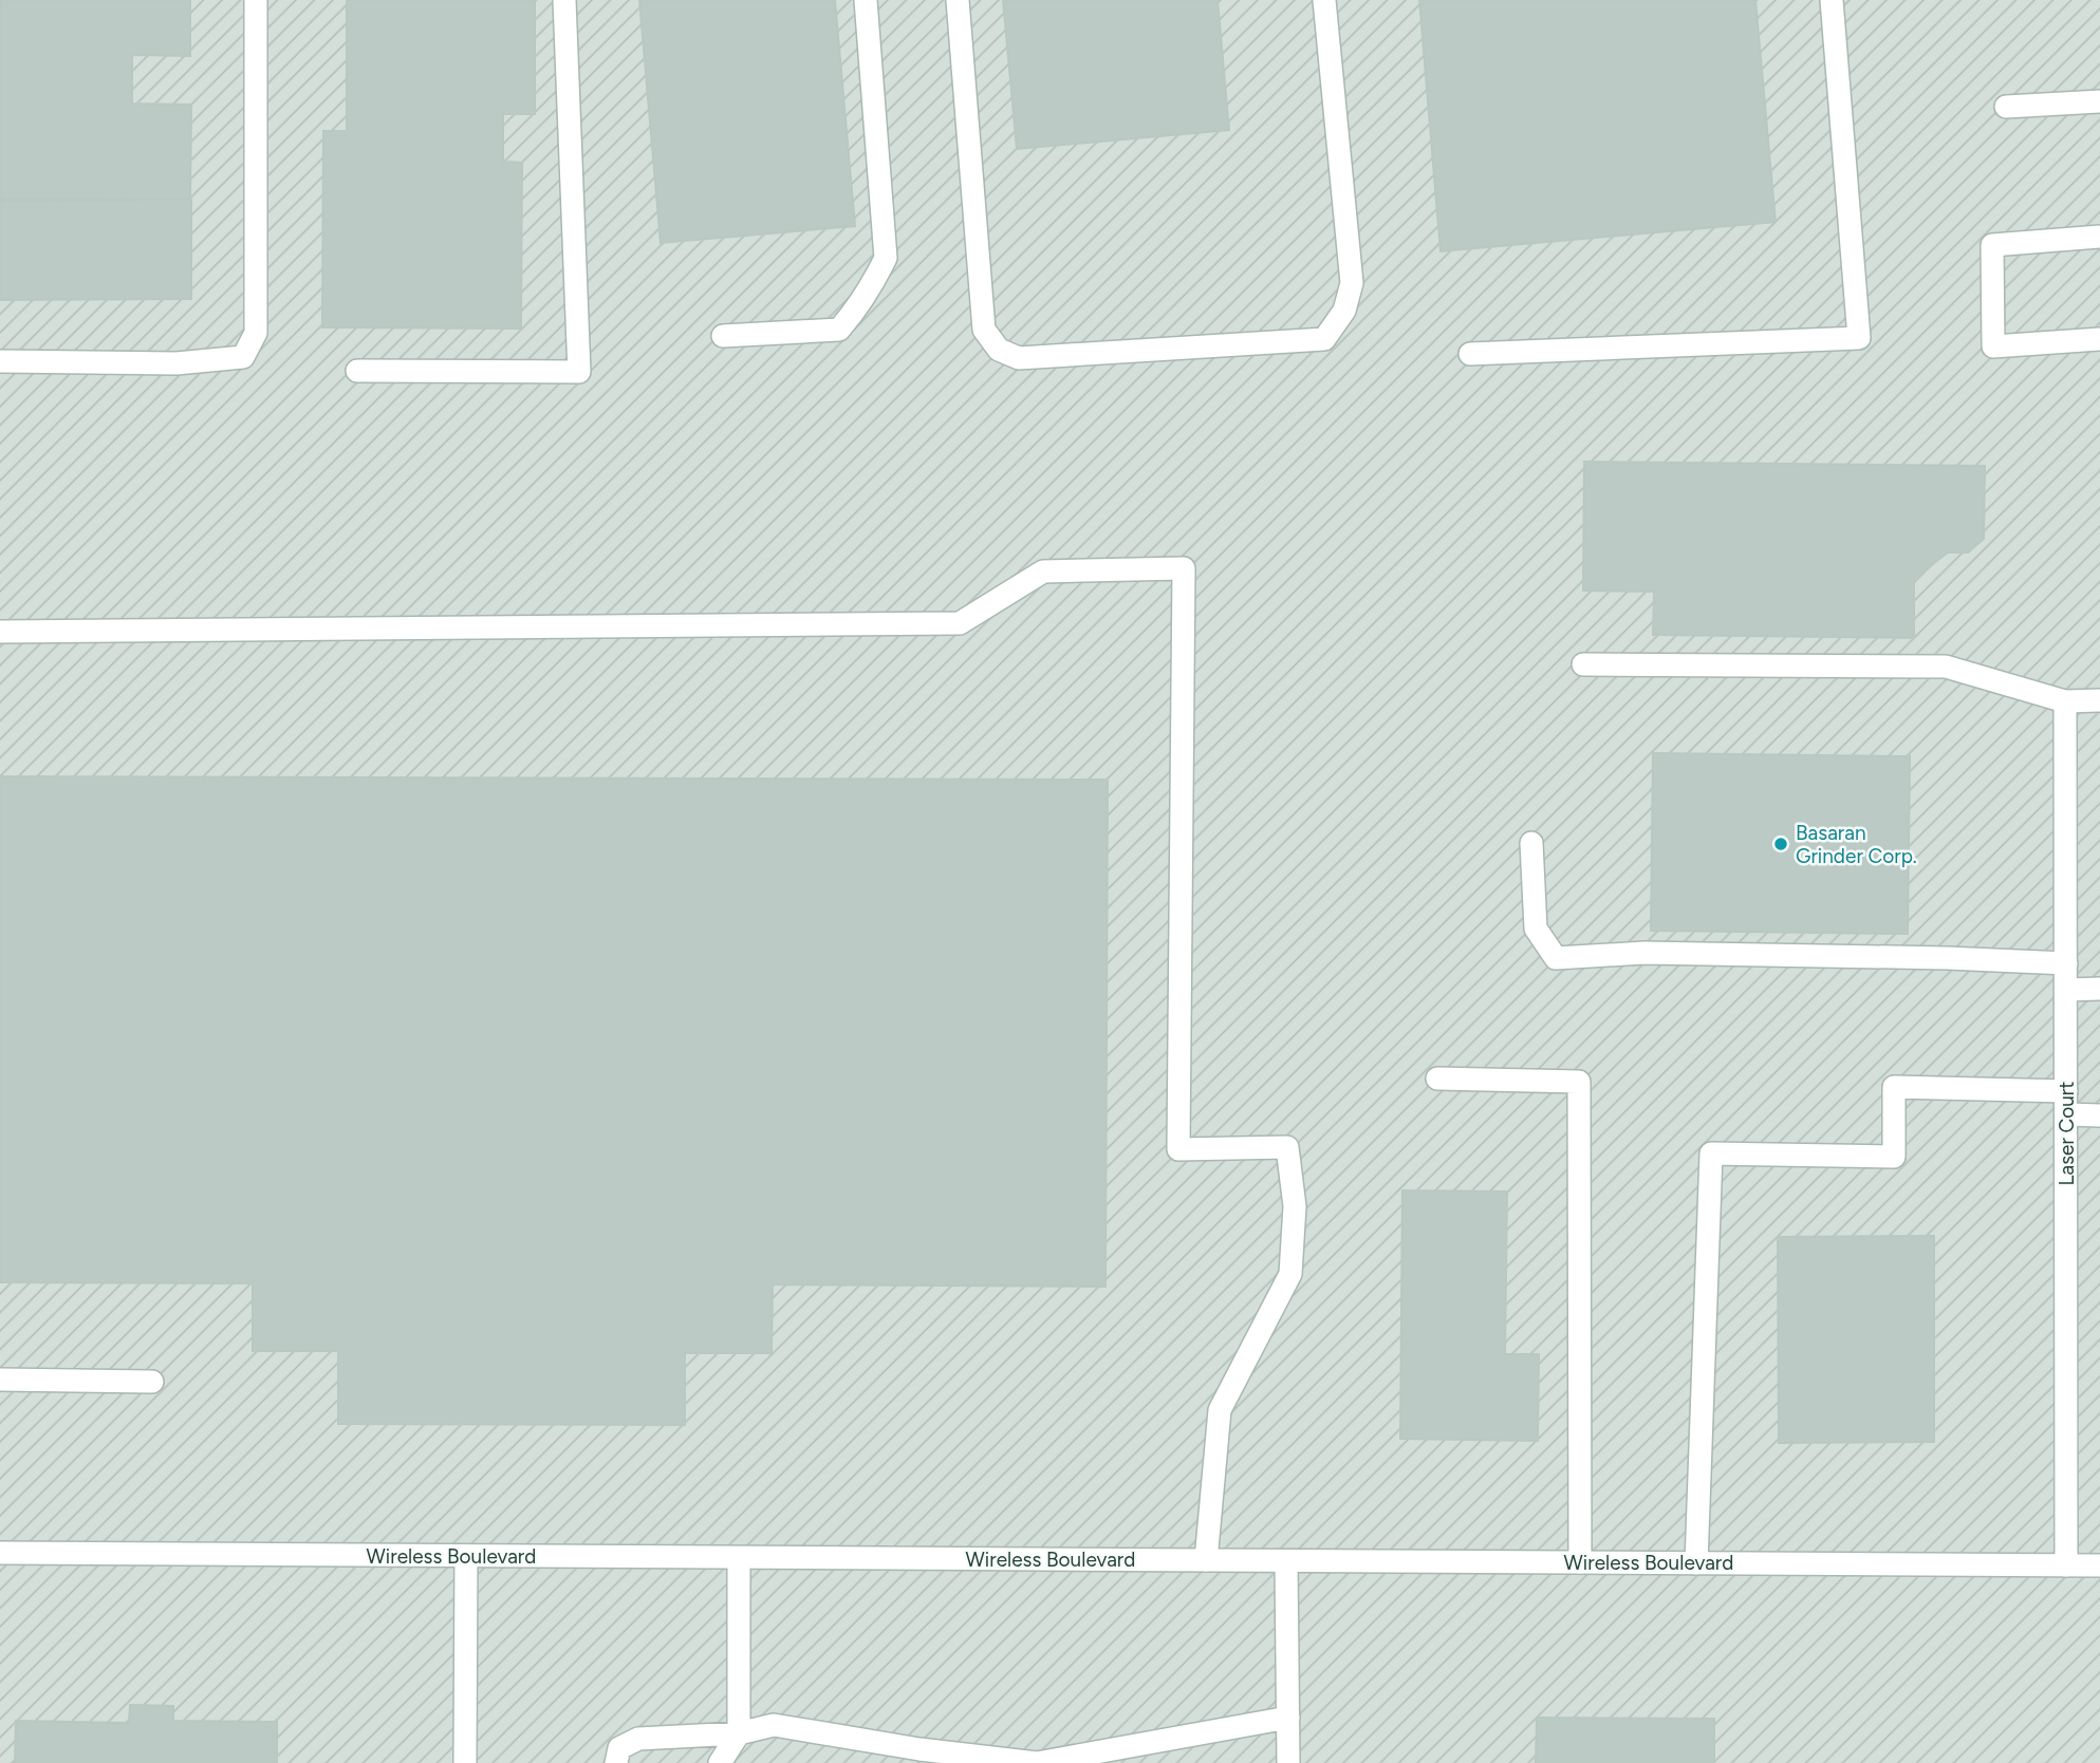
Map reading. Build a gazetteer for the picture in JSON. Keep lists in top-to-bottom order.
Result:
{
  "streets": {
    "street": ["Laser Court", "Wireless Boulevard"]
  },
  "crossings": [
    ["Laser Court", "Wireless Boulevard"]
  ],
  "places": ["Basaran Grinder Corp."]
}
